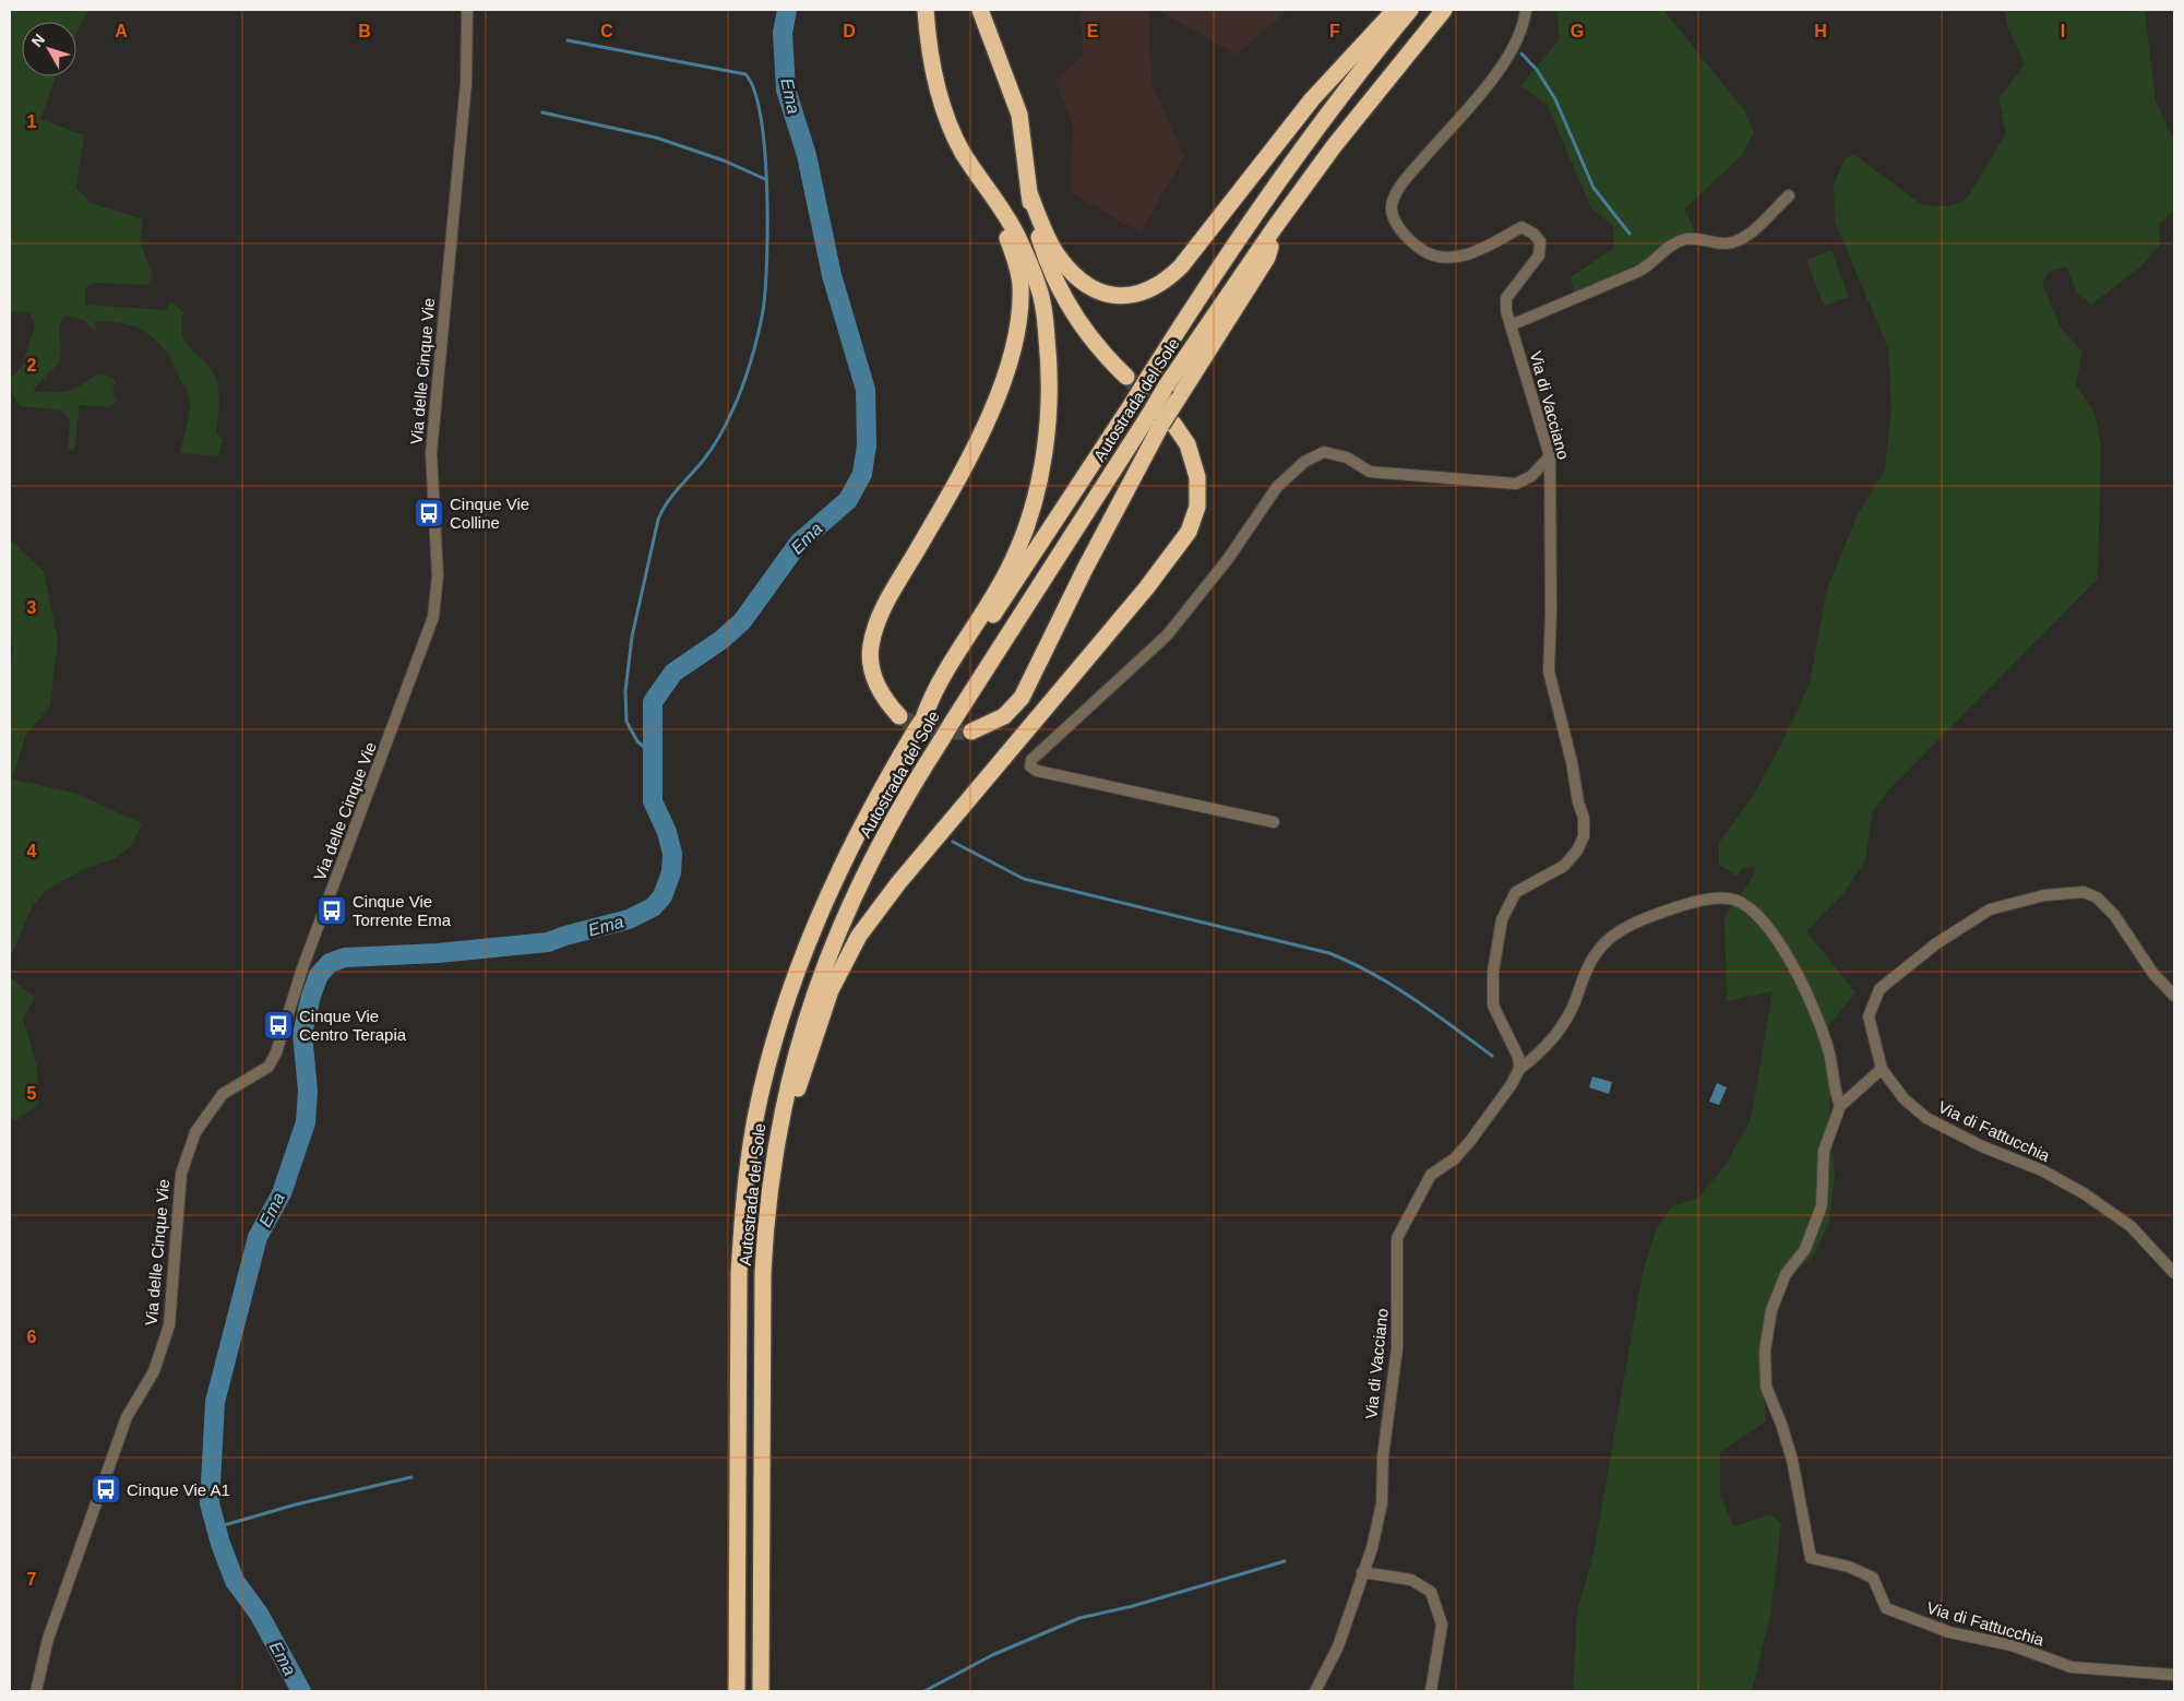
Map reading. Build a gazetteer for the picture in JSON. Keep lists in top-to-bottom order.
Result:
{
  "streets": {
    "highway": ["Autostrada del Sole"],
    "street": ["Via delle Cinque Vie", "Via di Vacciano", "Via di Fattucchia"]
  },
  "crossings": [
    ["Via di Vacciano", "Via di Fattucchia"]
  ],
  "water": ["Ema"],
  "places": {
    "bus stop": [
      "Cinque Vie Colline",
      "Cinque Vie Torrente Ema",
      "Cinque Vie Centro Terapia",
      "Cinque Vie A1"
    ]
  },
  "north": "top left",
  "grid": {
    "columns": [
      "A",
      "B",
      "C",
      "D",
      "E",
      "F",
      "G",
      "H",
      "I"
    ],
    "rows": [
      "1",
      "2",
      "3",
      "4",
      "5",
      "6",
      "7"
    ]
  }
}
